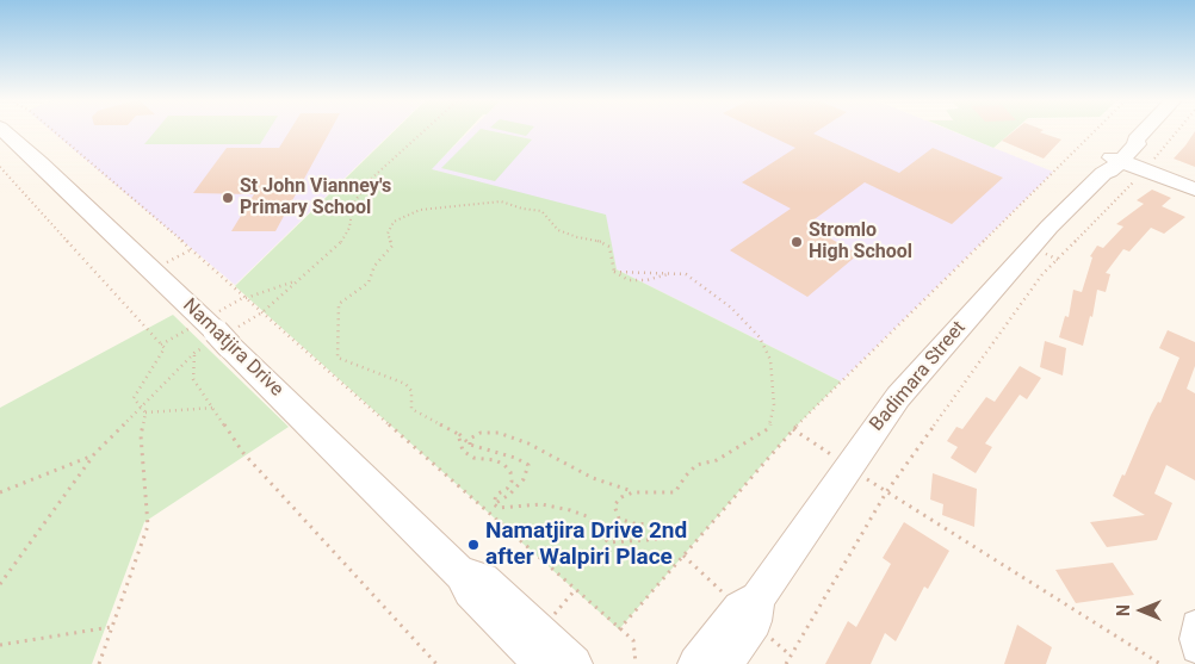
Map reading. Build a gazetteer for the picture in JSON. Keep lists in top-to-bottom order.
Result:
{
  "streets": {
    "main road": ["Namatjira Drive", "Badimara Street"]
  },
  "places": ["St John Vianney's Primary School", "Stromlo High School", "Namatjira Drive 2nd after Walpiri Place"],
  "north": "left"
}
